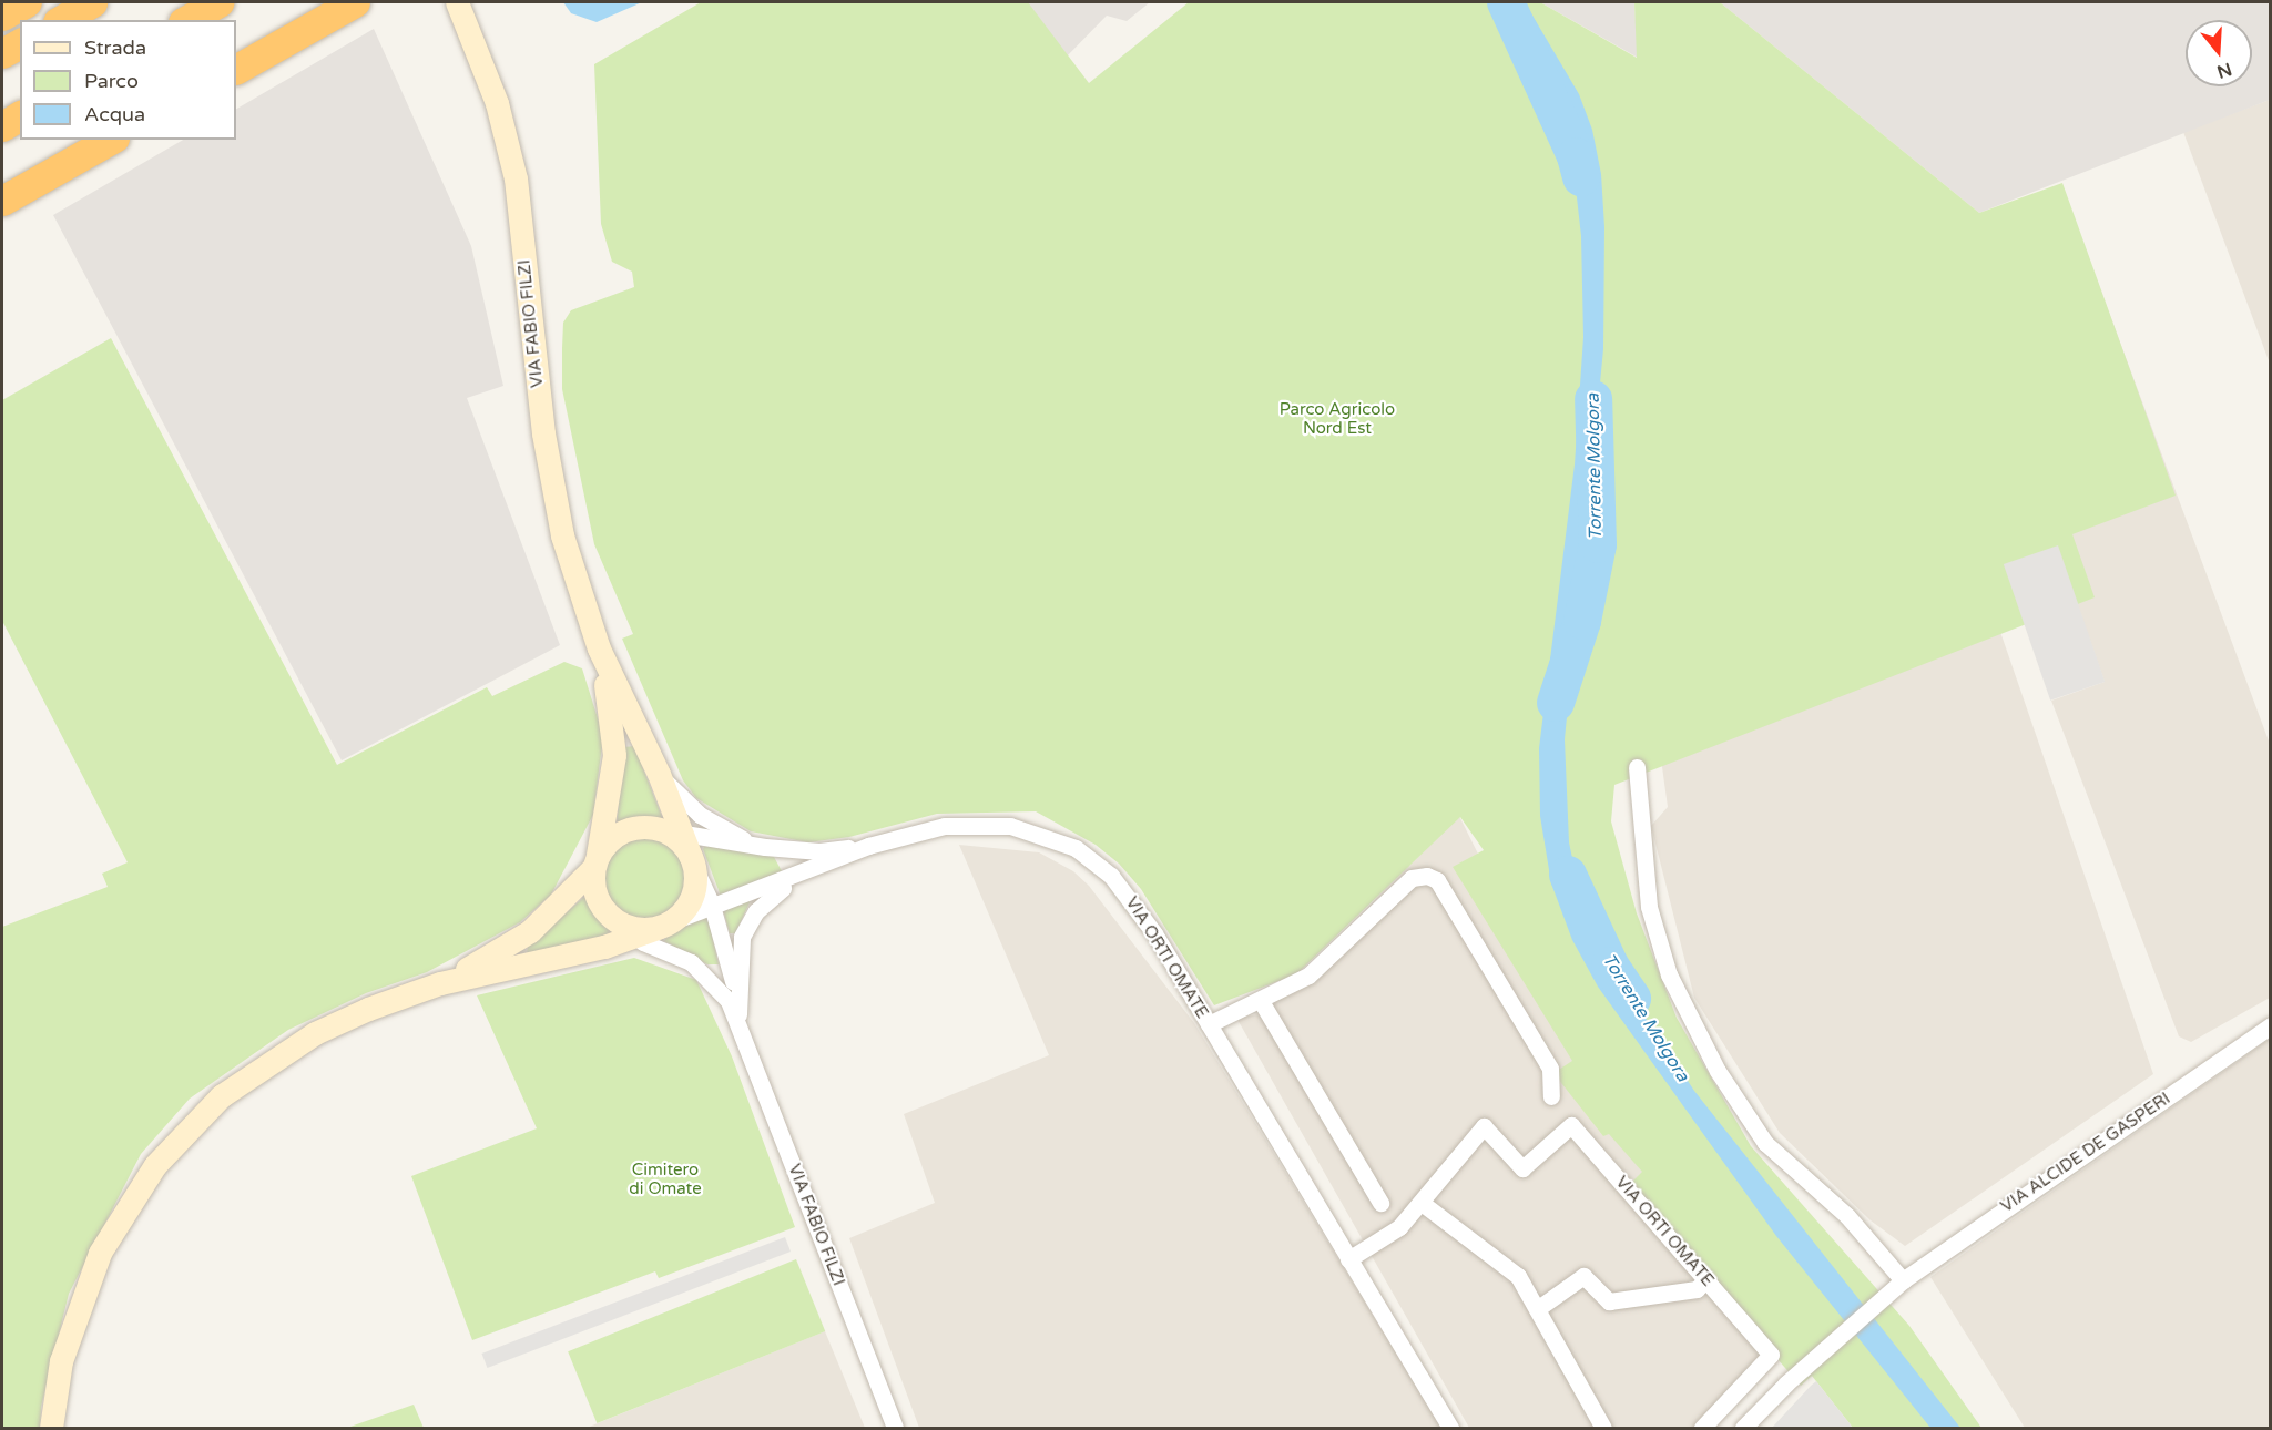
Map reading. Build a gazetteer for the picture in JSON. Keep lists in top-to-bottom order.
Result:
{
  "streets": {
    "street": ["VIA FABIO FILZI", "VIA ORTI OMATE", "VIA ALCIDE DE GASPERI"]
  },
  "crossings": [
    ["VIA FABIO FILZI", "VIA ORTI OMATE"]
  ],
  "water": ["Torrente Molgora"],
  "parks": ["Parco Agricolo Nord Est", "Cimitero di Omate"],
  "legend": ["Strada", "Parco", "Acqua"],
  "north": "bottom"
}
